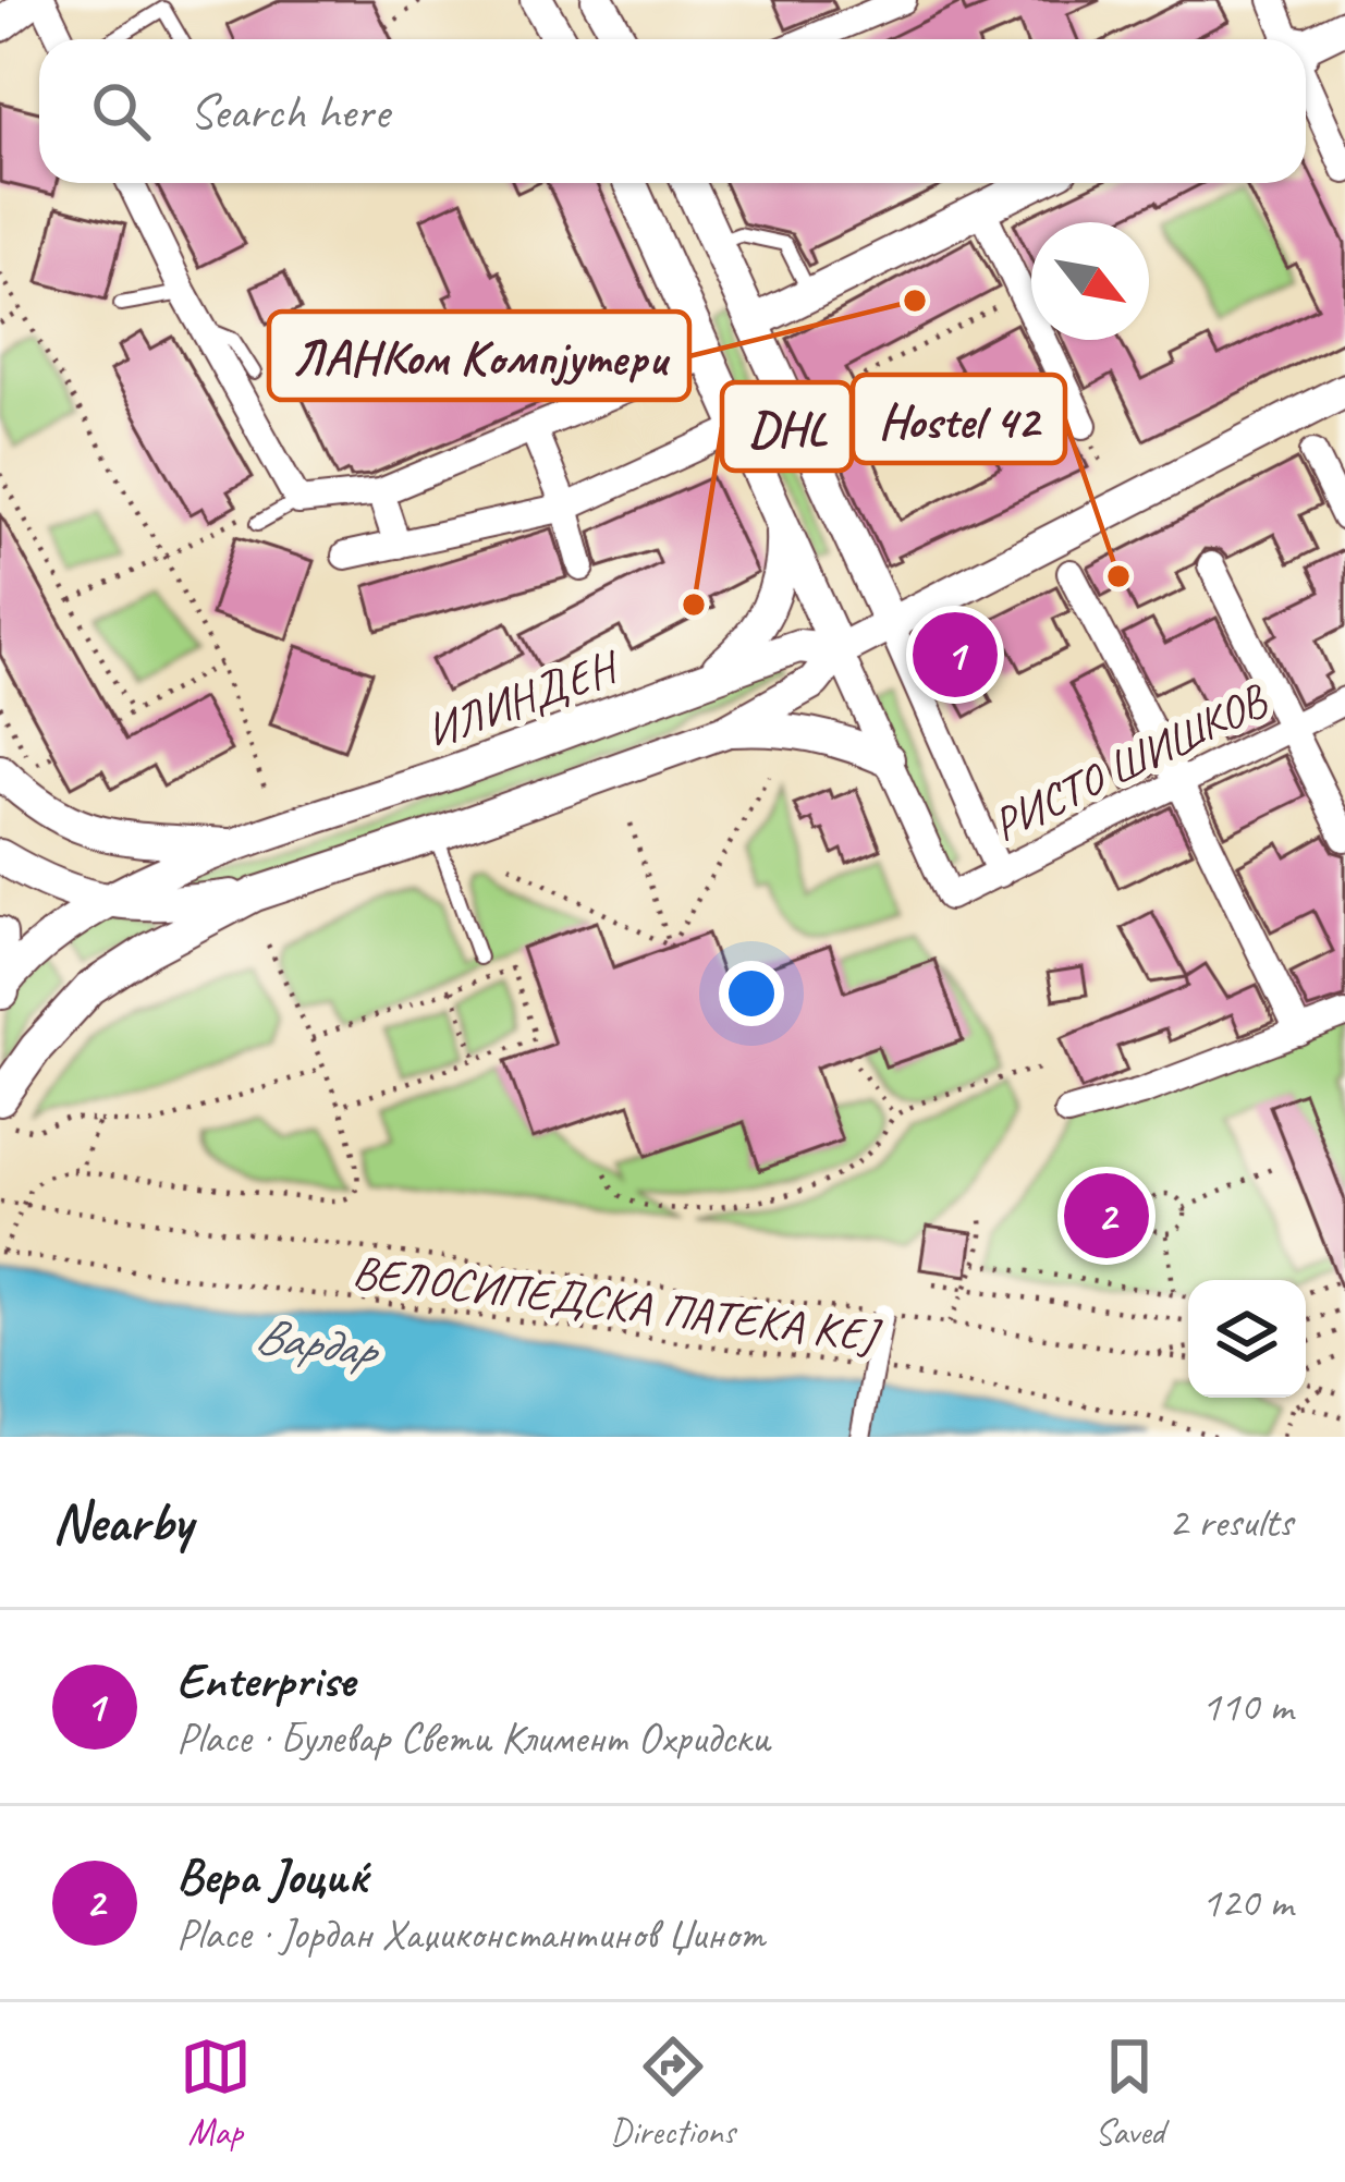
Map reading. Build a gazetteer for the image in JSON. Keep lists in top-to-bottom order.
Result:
{
  "streets": {
    "street": ["ИЛИНДЕН", "РИСТО ШИШКОВ"],
    "path": ["ВЕЛОСИПЕДСКА ПАТЕКА КЕЈ"]
  },
  "water": ["Вардар"],
  "places": ["ЛАНКом Компјутери", "Hostel 42", "DHL"],
  "north": "bottom right",
  "page": {
    "search": "Search here",
    "pins": ["1", "2"],
    "heading": ["Nearby", "2 results"],
    "list": [
      {
        "mark": "1",
        "name": "Enterprise",
        "note": "Place · Булевар Свети Климент Охридски",
        "value": "110 m"
      },
      {
        "mark": "2",
        "name": "Вера Јоциќ",
        "note": "Place · Јордан Хаџиконстантинов Џинот",
        "value": "120 m"
      }
    ],
    "nav": ["Map", "Directions", "Saved"]
  }
}
